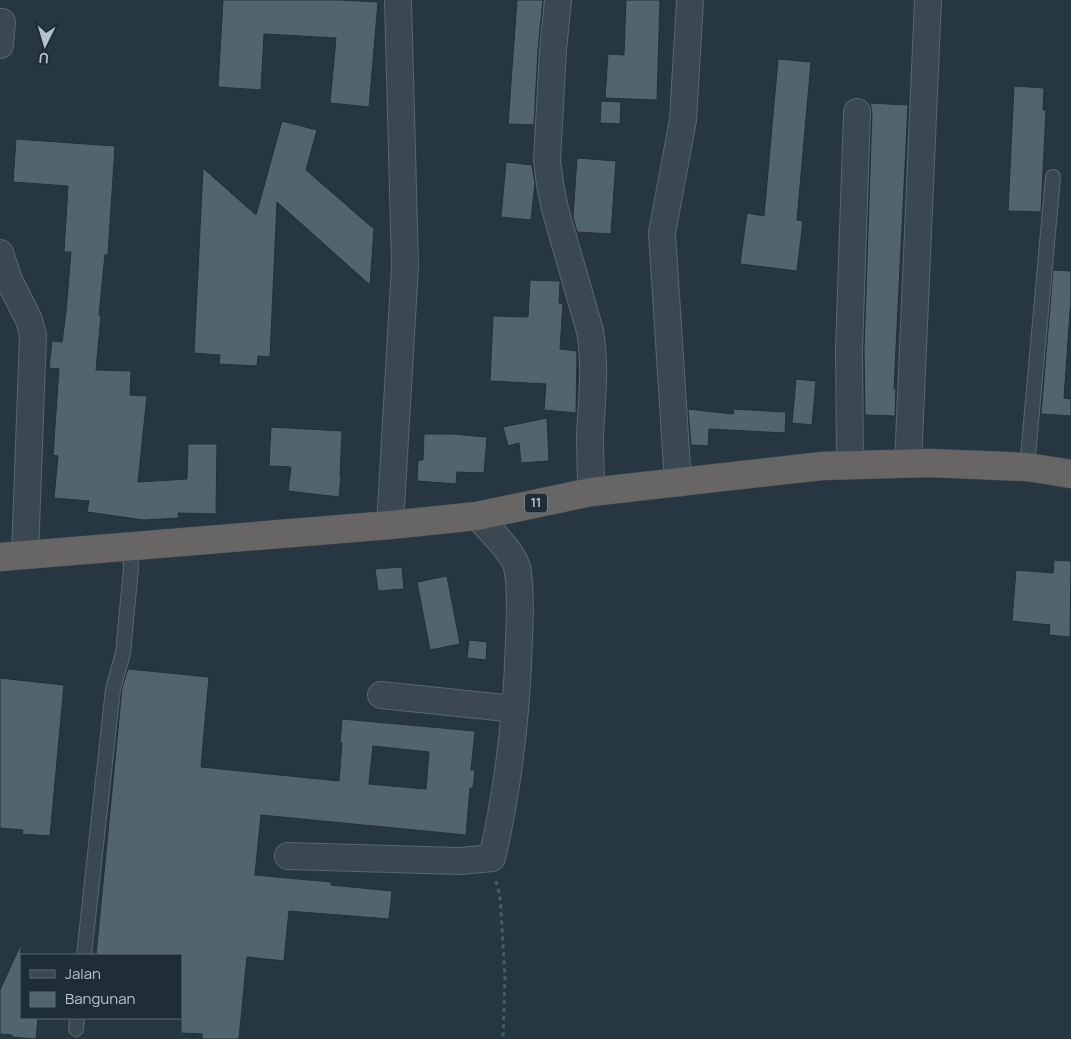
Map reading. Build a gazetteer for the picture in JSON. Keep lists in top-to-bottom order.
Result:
{
  "streets": {
    "highway": ["11"]
  },
  "legend": ["Jalan", "Bangunan"],
  "north": "bottom"
}
